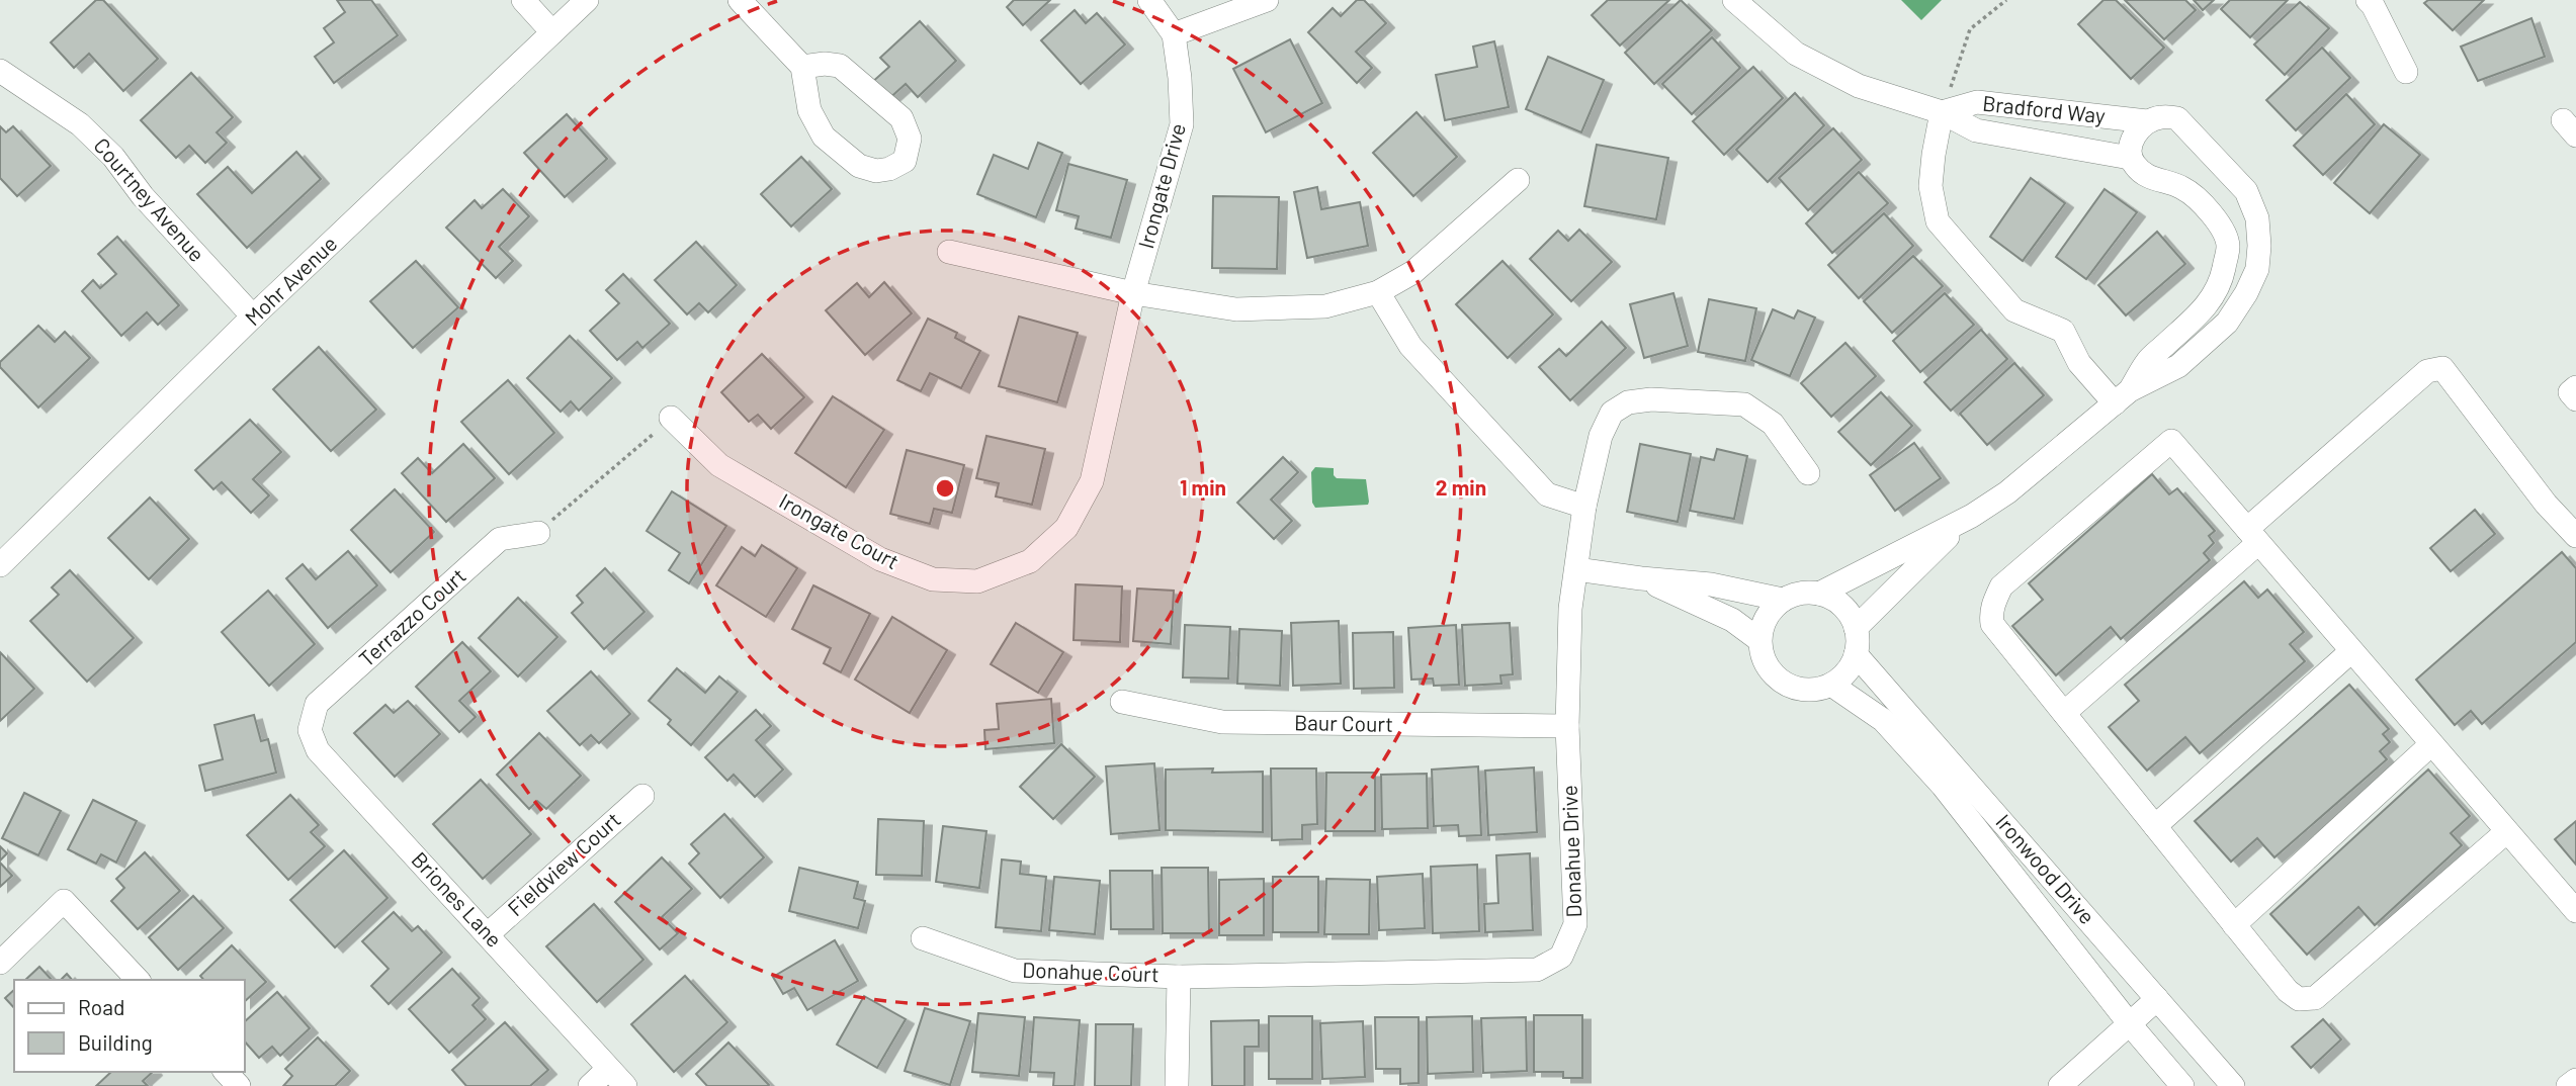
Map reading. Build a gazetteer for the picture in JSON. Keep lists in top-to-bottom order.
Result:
{
  "streets": {
    "street": [
      "Bradford Way",
      "Irongate Drive",
      "Courtney Avenue",
      "Mohr Avenue",
      "Irongate Court",
      "Terrazzo Court",
      "Baur Court",
      "Donahue Drive",
      "Fieldview Court",
      "Ironwood Drive",
      "Briones Lane",
      "Donahue Court"
    ]
  },
  "crossings": [
    ["Bradford Way", "Ironwood Drive"],
    ["Irongate Drive", "Irongate Court"],
    ["Courtney Avenue", "Mohr Avenue"],
    ["Terrazzo Court", "Briones Lane"],
    ["Baur Court", "Donahue Drive"],
    ["Donahue Drive", "Donahue Court"],
    ["Fieldview Court", "Briones Lane"]
  ],
  "legend": ["Road", "Building"],
  "rings": ["1 min", "2 min"]
}
